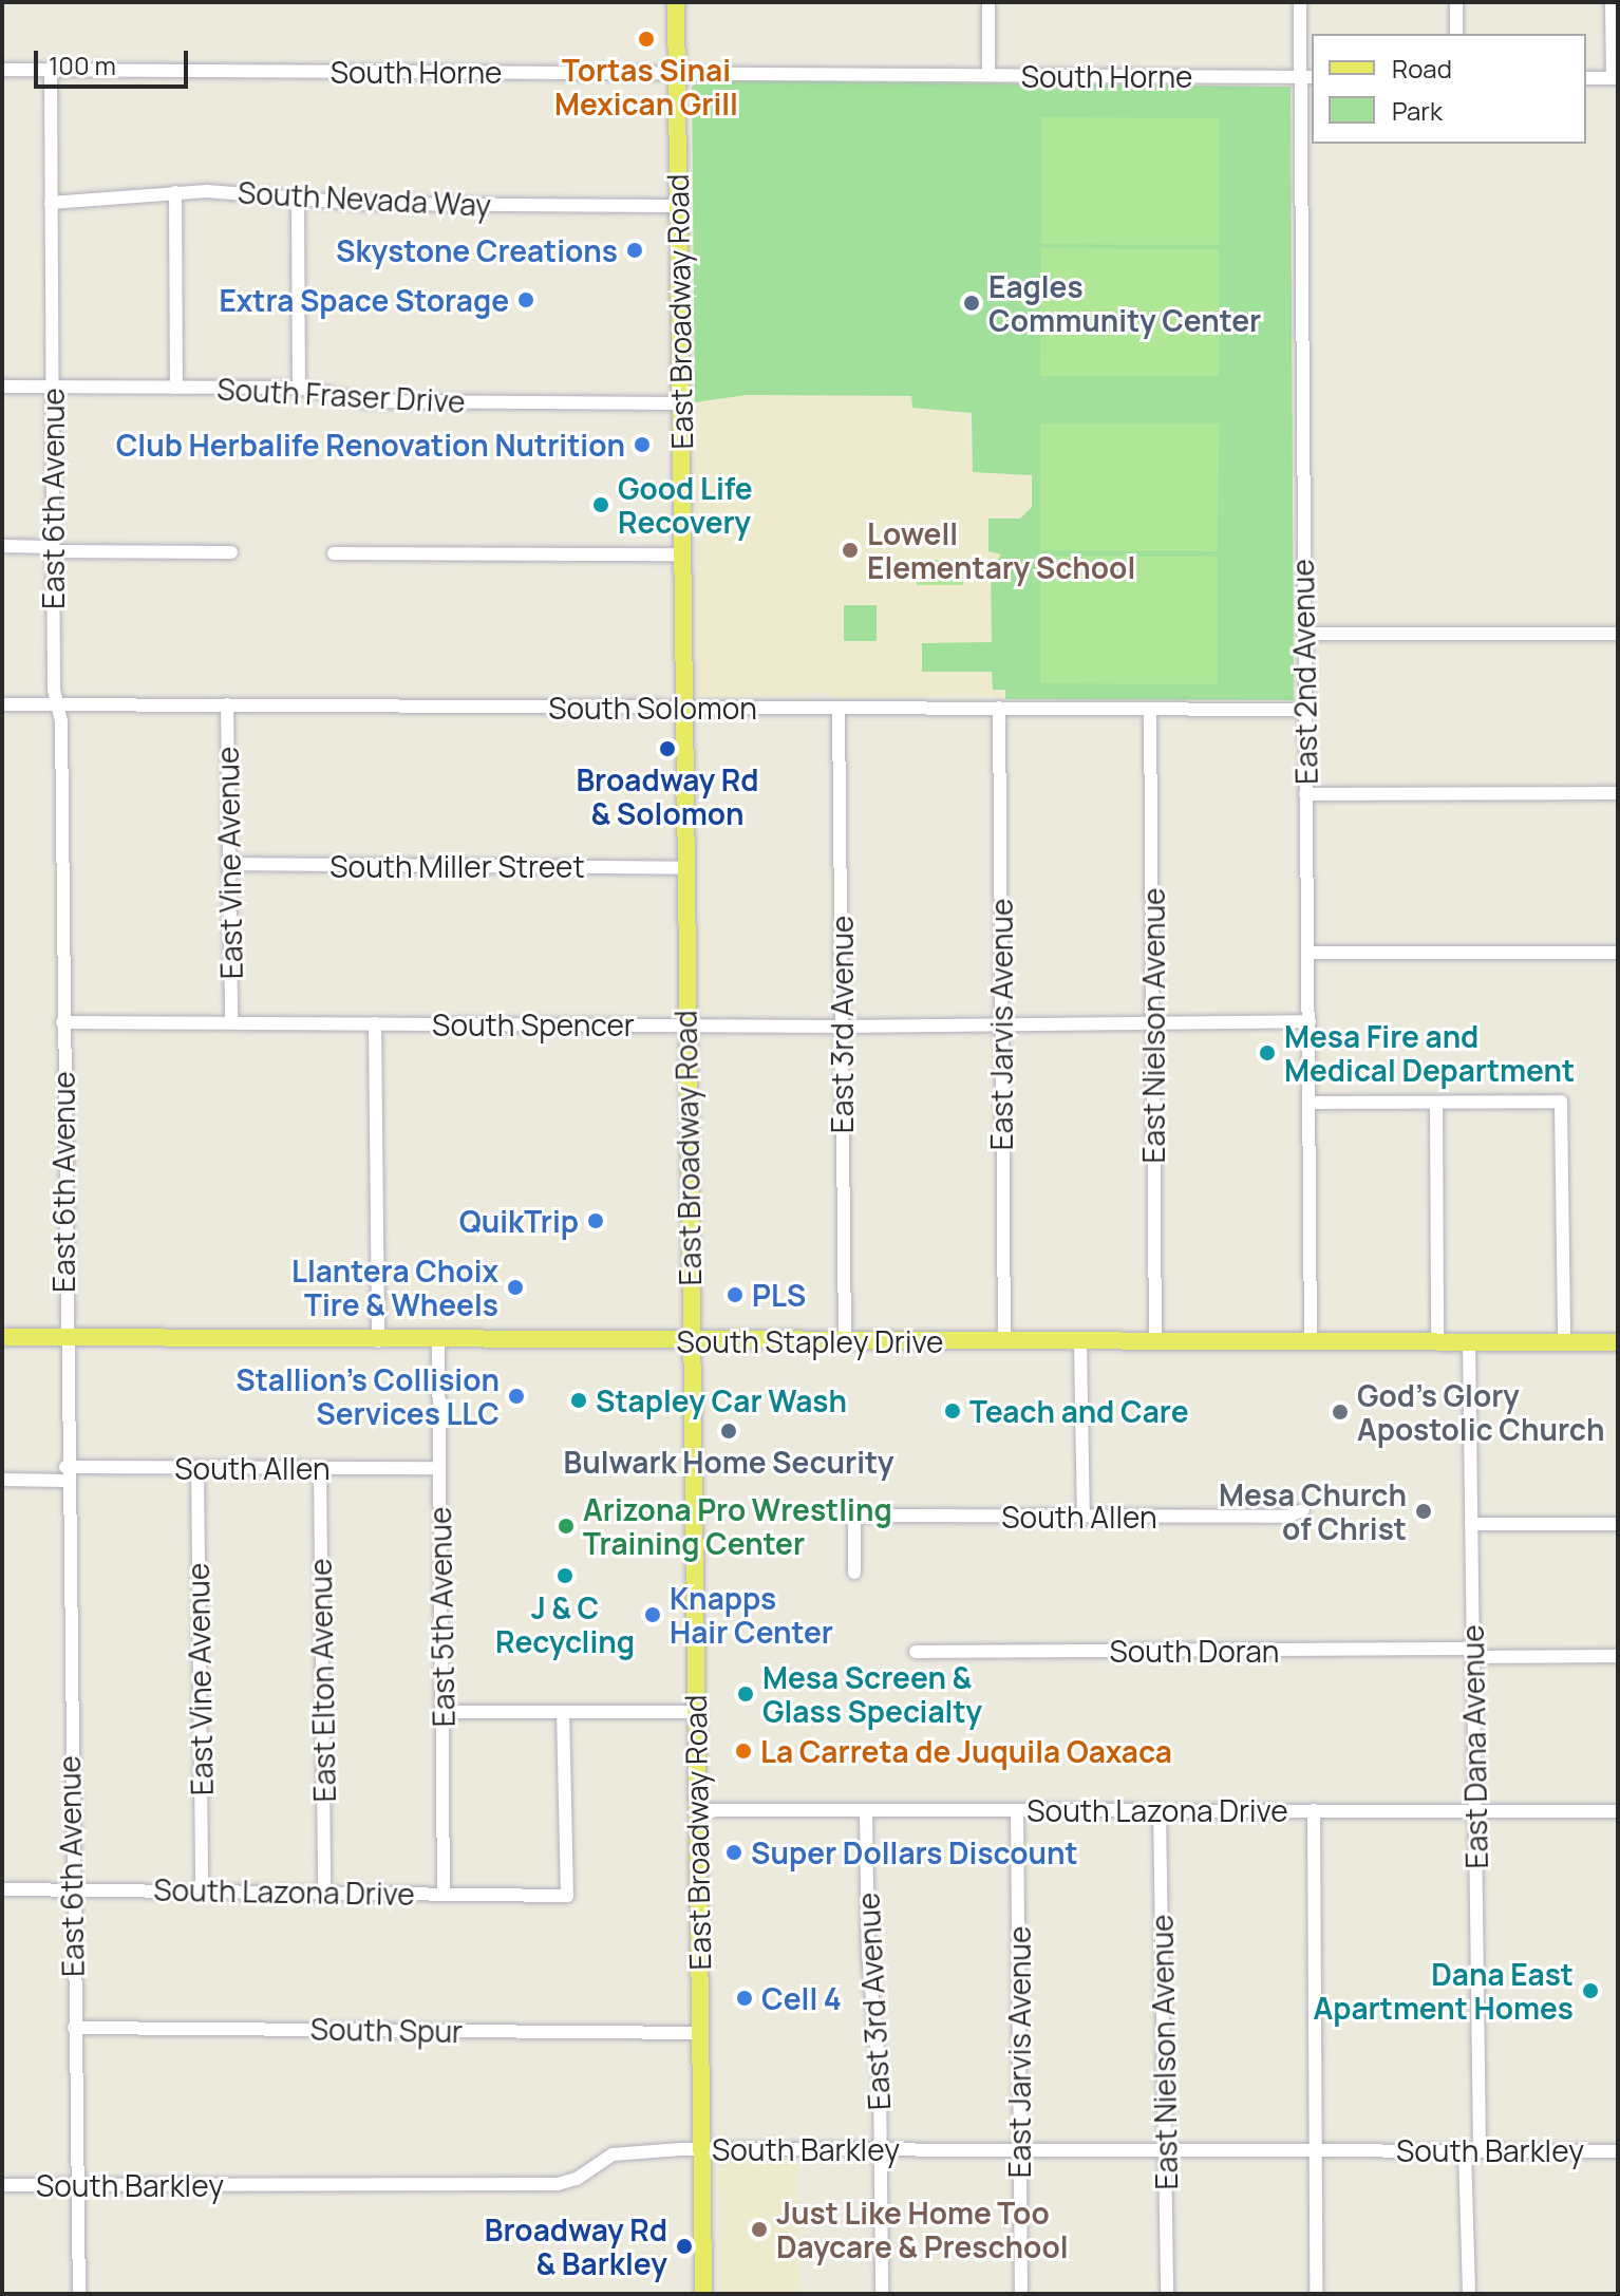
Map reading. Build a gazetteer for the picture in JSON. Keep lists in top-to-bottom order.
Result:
{
  "streets": {
    "main road": ["East Broadway Road", "South Stapley Drive"],
    "street": [
      "South Horne",
      "South Nevada Way",
      "South Fraser Drive",
      "East 6th Avenue",
      "East 2nd Avenue",
      "South Solomon",
      "East Vine Avenue",
      "South Miller Street",
      "South Spencer",
      "East 3rd Avenue",
      "East Jarvis Avenue",
      "East Nielson Avenue",
      "South Allen",
      "East 5th Avenue",
      "South Doran",
      "East Elton Avenue",
      "East Dana Avenue",
      "South Lazona Drive",
      "South Spur",
      "South Barkley"
    ]
  },
  "crossings": [
    ["South Horne", "East Broadway Road"],
    ["South Horne", "East 6th Avenue"],
    ["South Horne", "East 2nd Avenue"],
    ["South Nevada Way", "East Broadway Road"],
    ["South Nevada Way", "East 6th Avenue"],
    ["East Broadway Road", "South Fraser Drive"],
    ["East Broadway Road", "South Solomon"],
    ["East Broadway Road", "South Miller Street"],
    ["East Broadway Road", "South Spencer"],
    ["East Broadway Road", "South Stapley Drive"],
    ["East Broadway Road", "South Lazona Drive"],
    ["East Broadway Road", "South Spur"],
    ["East Broadway Road", "South Barkley"],
    ["South Fraser Drive", "East 6th Avenue"],
    ["East 6th Avenue", "South Solomon"],
    ["East 6th Avenue", "South Spencer"],
    ["East 6th Avenue", "South Stapley Drive"],
    ["East 6th Avenue", "South Allen"],
    ["East 6th Avenue", "South Lazona Drive"],
    ["East 6th Avenue", "South Spur"],
    ["East 6th Avenue", "South Barkley"],
    ["East 2nd Avenue", "South Solomon"],
    ["East 2nd Avenue", "South Spencer"],
    ["East 2nd Avenue", "South Stapley Drive"],
    ["South Solomon", "East Vine Avenue"],
    ["South Solomon", "East 3rd Avenue"],
    ["South Solomon", "East Jarvis Avenue"],
    ["South Solomon", "East Nielson Avenue"],
    ["East Vine Avenue", "South Miller Street"],
    ["East Vine Avenue", "South Spencer"],
    ["East Vine Avenue", "South Allen"],
    ["East Vine Avenue", "South Lazona Drive"],
    ["South Spencer", "East 3rd Avenue"],
    ["South Spencer", "East Jarvis Avenue"],
    ["South Spencer", "East Nielson Avenue"],
    ["East 3rd Avenue", "South Stapley Drive"],
    ["East 3rd Avenue", "South Lazona Drive"],
    ["East 3rd Avenue", "South Barkley"],
    ["East Jarvis Avenue", "South Stapley Drive"],
    ["East Jarvis Avenue", "South Lazona Drive"],
    ["East Jarvis Avenue", "South Barkley"],
    ["East Nielson Avenue", "South Stapley Drive"],
    ["East Nielson Avenue", "South Lazona Drive"],
    ["East Nielson Avenue", "South Barkley"],
    ["South Stapley Drive", "East 5th Avenue"],
    ["South Stapley Drive", "East Dana Avenue"],
    ["South Allen", "East 5th Avenue"],
    ["South Allen", "East Elton Avenue"],
    ["East 5th Avenue", "South Lazona Drive"],
    ["South Doran", "East Dana Avenue"],
    ["East Elton Avenue", "South Lazona Drive"],
    ["East Dana Avenue", "South Lazona Drive"],
    ["East Dana Avenue", "South Barkley"]
  ],
  "places": [
    "Tortas Sinai Mexican Grill",
    "Skystone Creations",
    "Extra Space Storage",
    "Eagles Community Center",
    "Club Herbalife Renovation Nutrition",
    "Good Life Recovery",
    "Lowell Elementary School",
    "Broadway Rd & Solomon",
    "Mesa Fire and Medical Department",
    "QuikTrip",
    "Llantera Choix Tire & Wheels",
    "PLS",
    "Stallion's Collision Services LLC",
    "Stapley Car Wash",
    "Teach and Care",
    "God’s Glory Apostolic Church",
    "Bulwark Home Security",
    "Mesa Church of Christ",
    "Arizona Pro Wrestling Training Center",
    "J & C Recycling",
    "Knapps Hair Center",
    "Mesa Screen & Glass Specialty",
    "La Carreta de Juquila Oaxaca",
    "Super Dollars Discount",
    "Dana East Apartment Homes",
    "Cell 4",
    "Just Like Home Too Daycare & Preschool",
    "Broadway Rd & Barkley"
  ],
  "legend": ["Road", "Park"],
  "scale_bar": "100 m"
}
